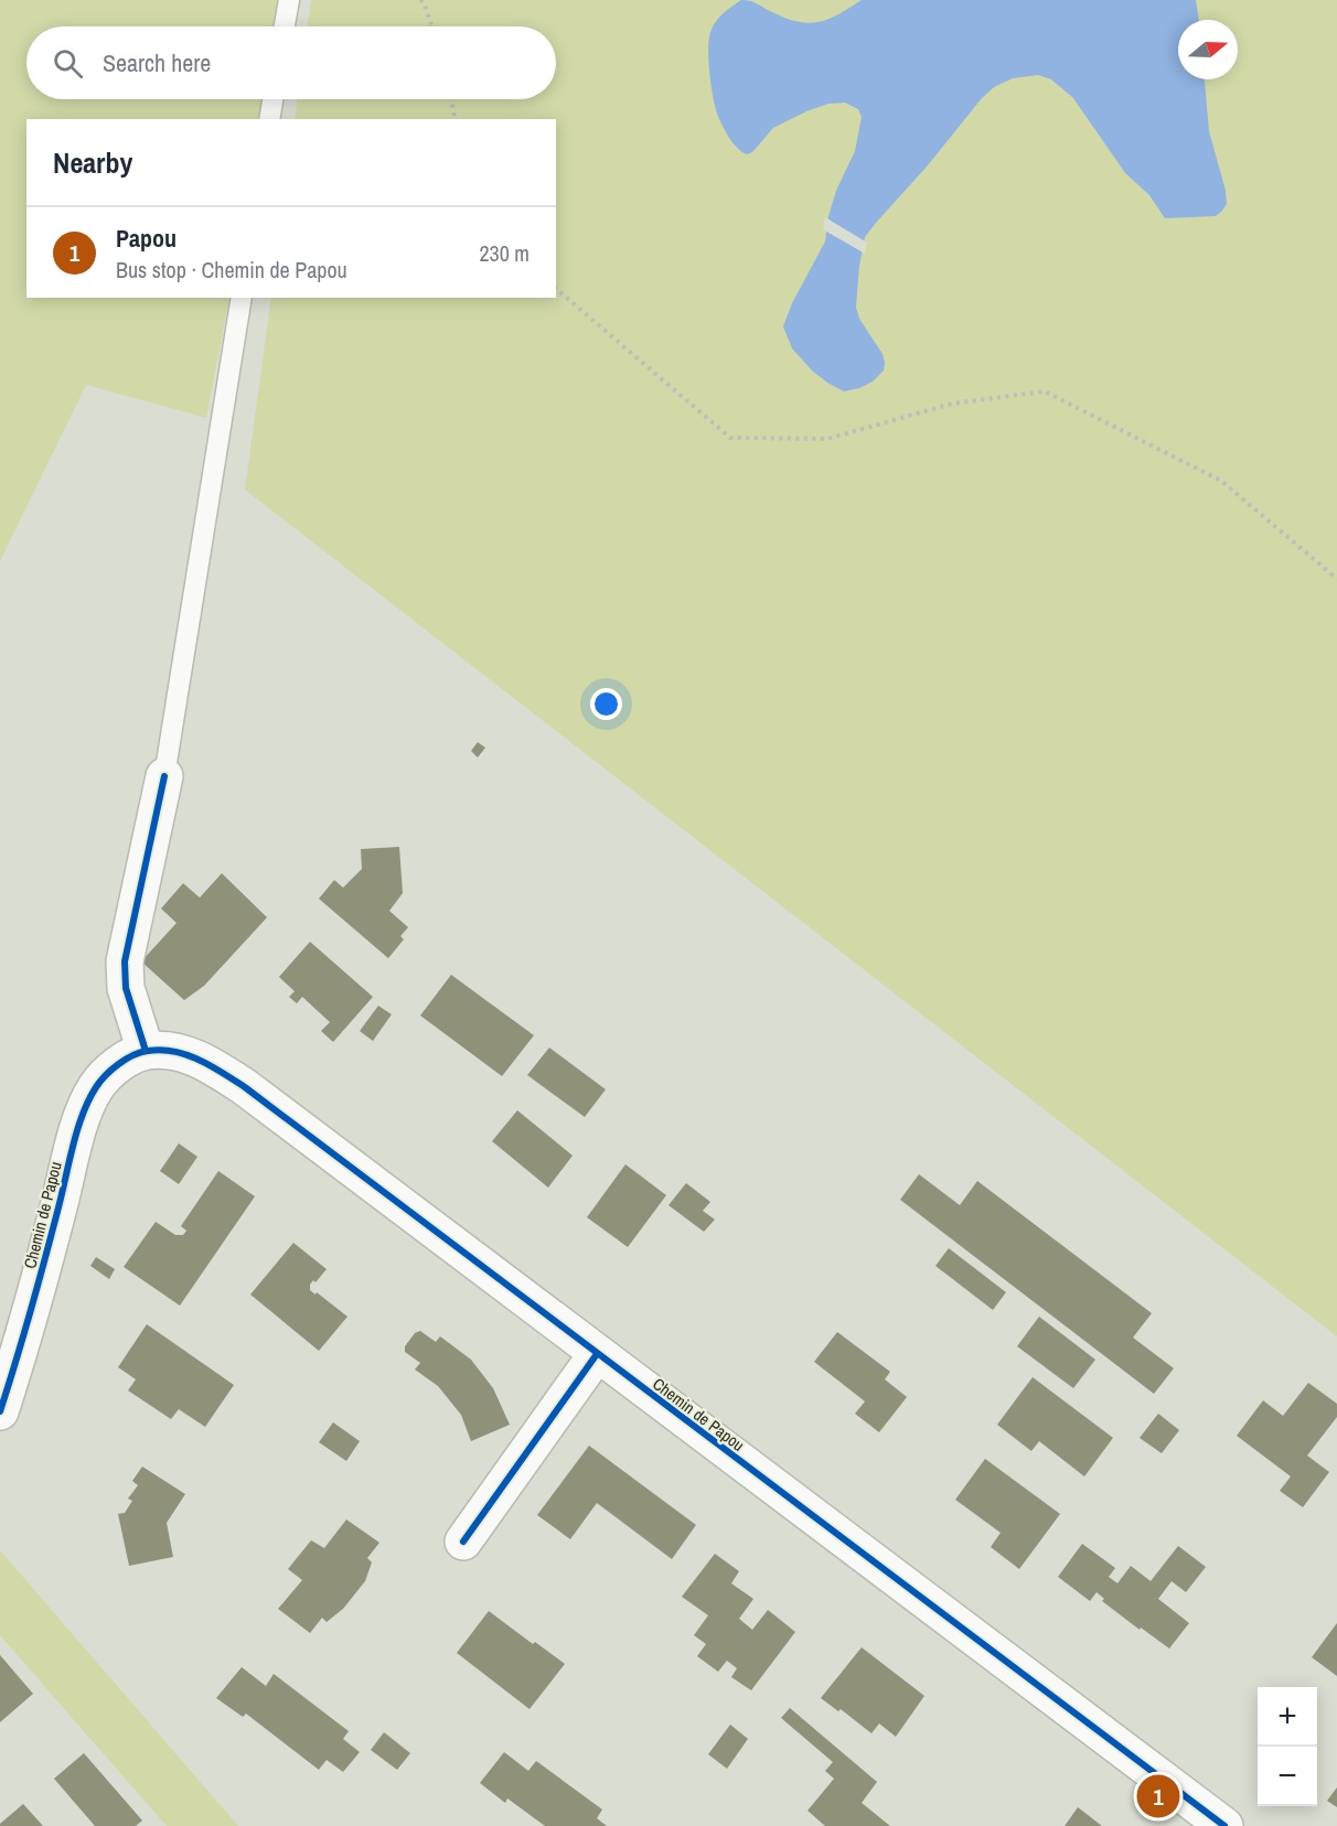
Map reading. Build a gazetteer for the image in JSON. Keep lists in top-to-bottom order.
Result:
{
  "streets": {
    "street": ["Chemin de Papou"]
  },
  "north": "right",
  "page": {
    "search": "Search here",
    "heading": "Nearby",
    "list": [
      {
        "mark": "1",
        "name": "Papou",
        "note": "Bus stop · Chemin de Papou",
        "value": "230 m"
      }
    ],
    "map_buttons": ["+", "−"],
    "pins": "1"
  }
}
